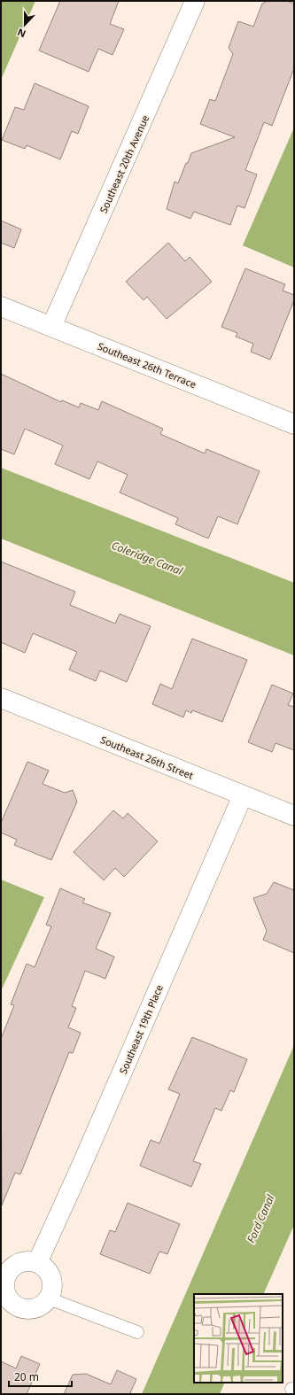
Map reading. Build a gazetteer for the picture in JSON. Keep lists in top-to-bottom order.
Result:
{
  "streets": {
    "street": [
      "Southeast 20th Avenue",
      "Southeast 26th Terrace",
      "Southeast 26th Street",
      "Southeast 19th Place"
    ]
  },
  "crossings": [
    ["Southeast 20th Avenue", "Southeast 26th Terrace"],
    ["Southeast 26th Street", "Southeast 19th Place"]
  ],
  "water": ["Coleridge Canal", "Ford Canal"],
  "scale_bar": "20 m",
  "north": "bottom"
}
